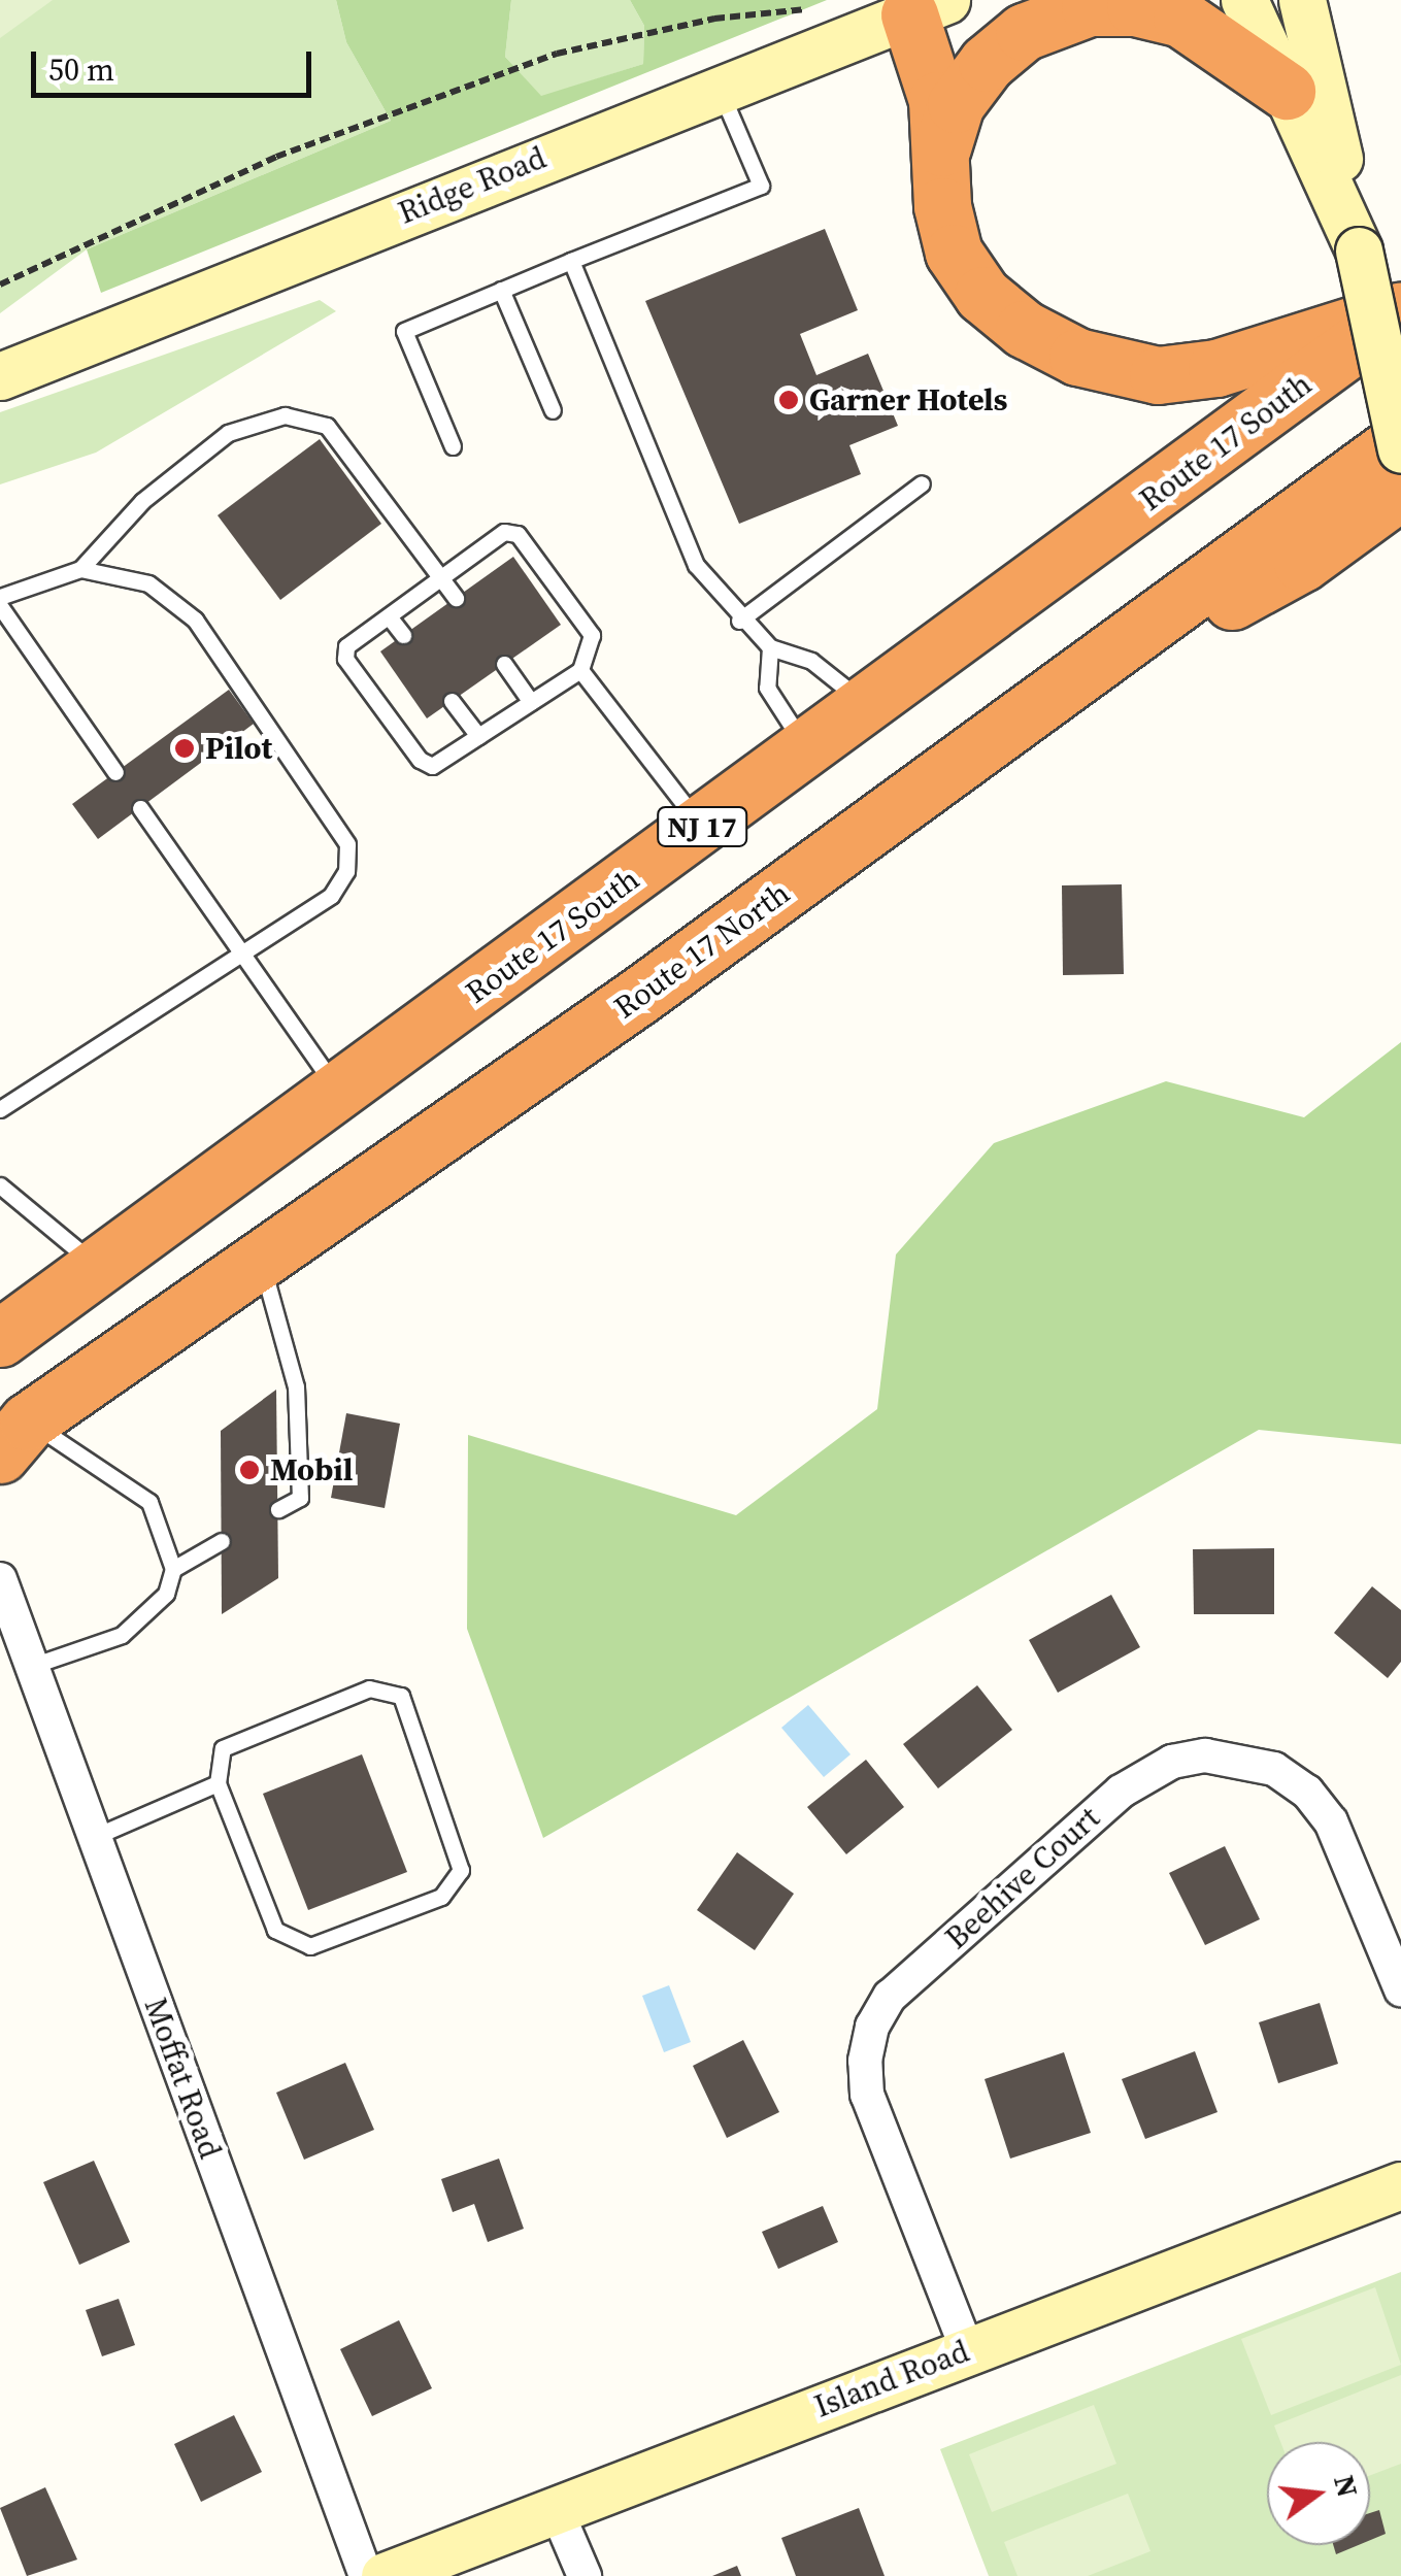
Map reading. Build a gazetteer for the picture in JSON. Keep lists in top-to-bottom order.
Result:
{
  "streets": {
    "highway": ["Route 17 South", "NJ 17", "Route 17 North"],
    "street": [
      "Ridge Road",
      "Beehive Court",
      "Moffat Road",
      "Island Road"
    ]
  },
  "crossings": [
    ["Beehive Court", "Island Road"]
  ],
  "places": ["Garner Hotels", "Pilot", "Mobil"],
  "scale_bar": "50 m",
  "north": "right"
}
